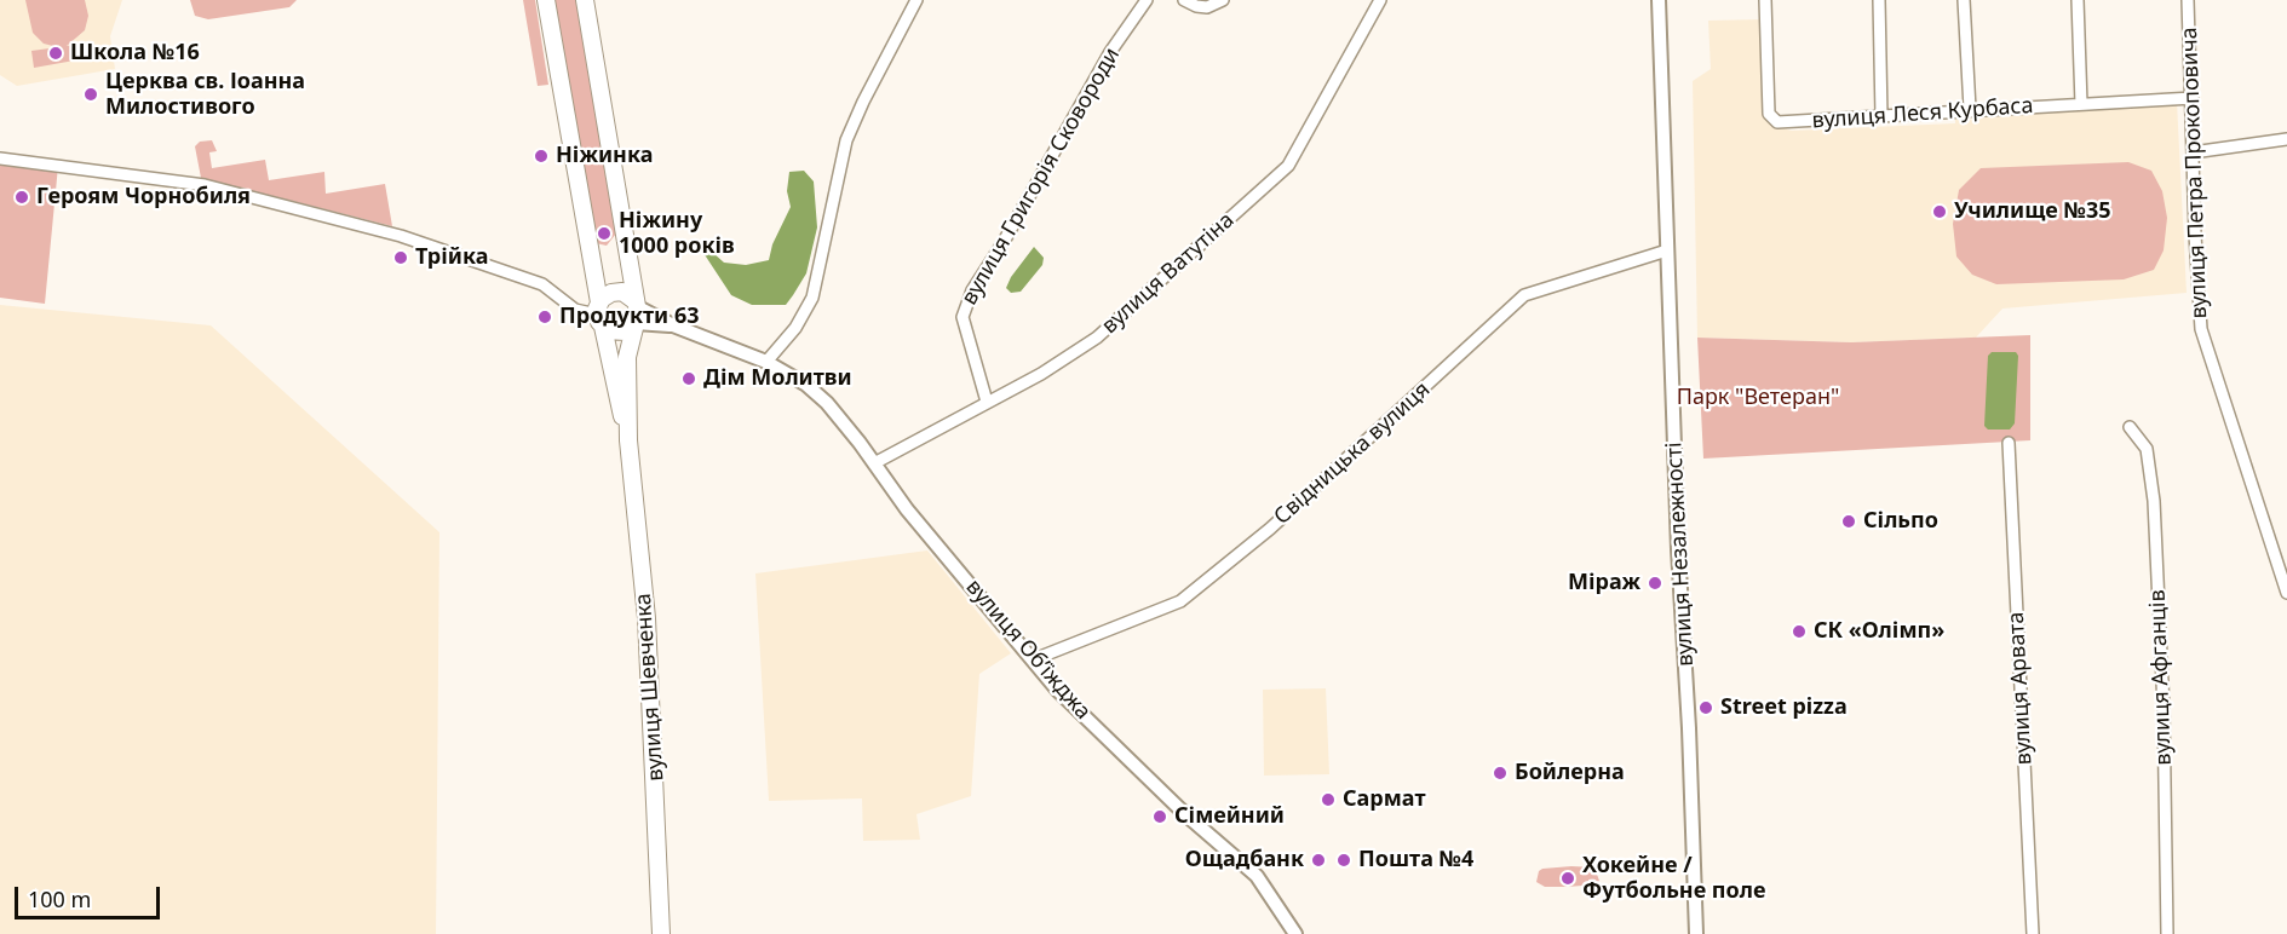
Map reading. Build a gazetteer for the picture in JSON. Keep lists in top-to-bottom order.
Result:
{
  "streets": {
    "main road": ["вулиця Шевченка"],
    "street": [
      "вулиця Леся Курбаса",
      "вулиця Петра Прокоповича",
      "вулиця Григорія Сковороди",
      "вулиця Ватутіна",
      "Свідницька вулиця",
      "вулиця Незалежності",
      "вулиця Обʼїжджа",
      "вулиця Афганців",
      "вулиця Арвата"
    ]
  },
  "crossings": [
    ["вулиця Леся Курбаса", "вулиця Петра Прокоповича"],
    ["вулиця Григорія Сковороди", "вулиця Ватутіна"],
    ["вулиця Ватутіна", "вулиця Обʼїжджа"],
    ["Свідницька вулиця", "вулиця Незалежності"],
    ["Свідницька вулиця", "вулиця Обʼїжджа"],
    ["вулиця Обʼїжджа", "вулиця Шевченка"]
  ],
  "parks": ["Парк \"Ветеран\""],
  "places": [
    "Школа №16",
    "Церква св. Іоанна Милостивого",
    "Ніжинка",
    "Героям Чорнобиля",
    "Училище №35",
    "Ніжину 1000 років",
    "Трійка",
    "Продукти 63",
    "Дім Молитви",
    "Сільпо",
    "Міраж",
    "СК «Олімп»",
    "Street pizza",
    "Бойлерна",
    "Сармат",
    "Сімейний",
    "Ощадбанк",
    "Пошта №4",
    "Хокейне / Футбольне поле"
  ],
  "scale_bar": "100 m"
}
